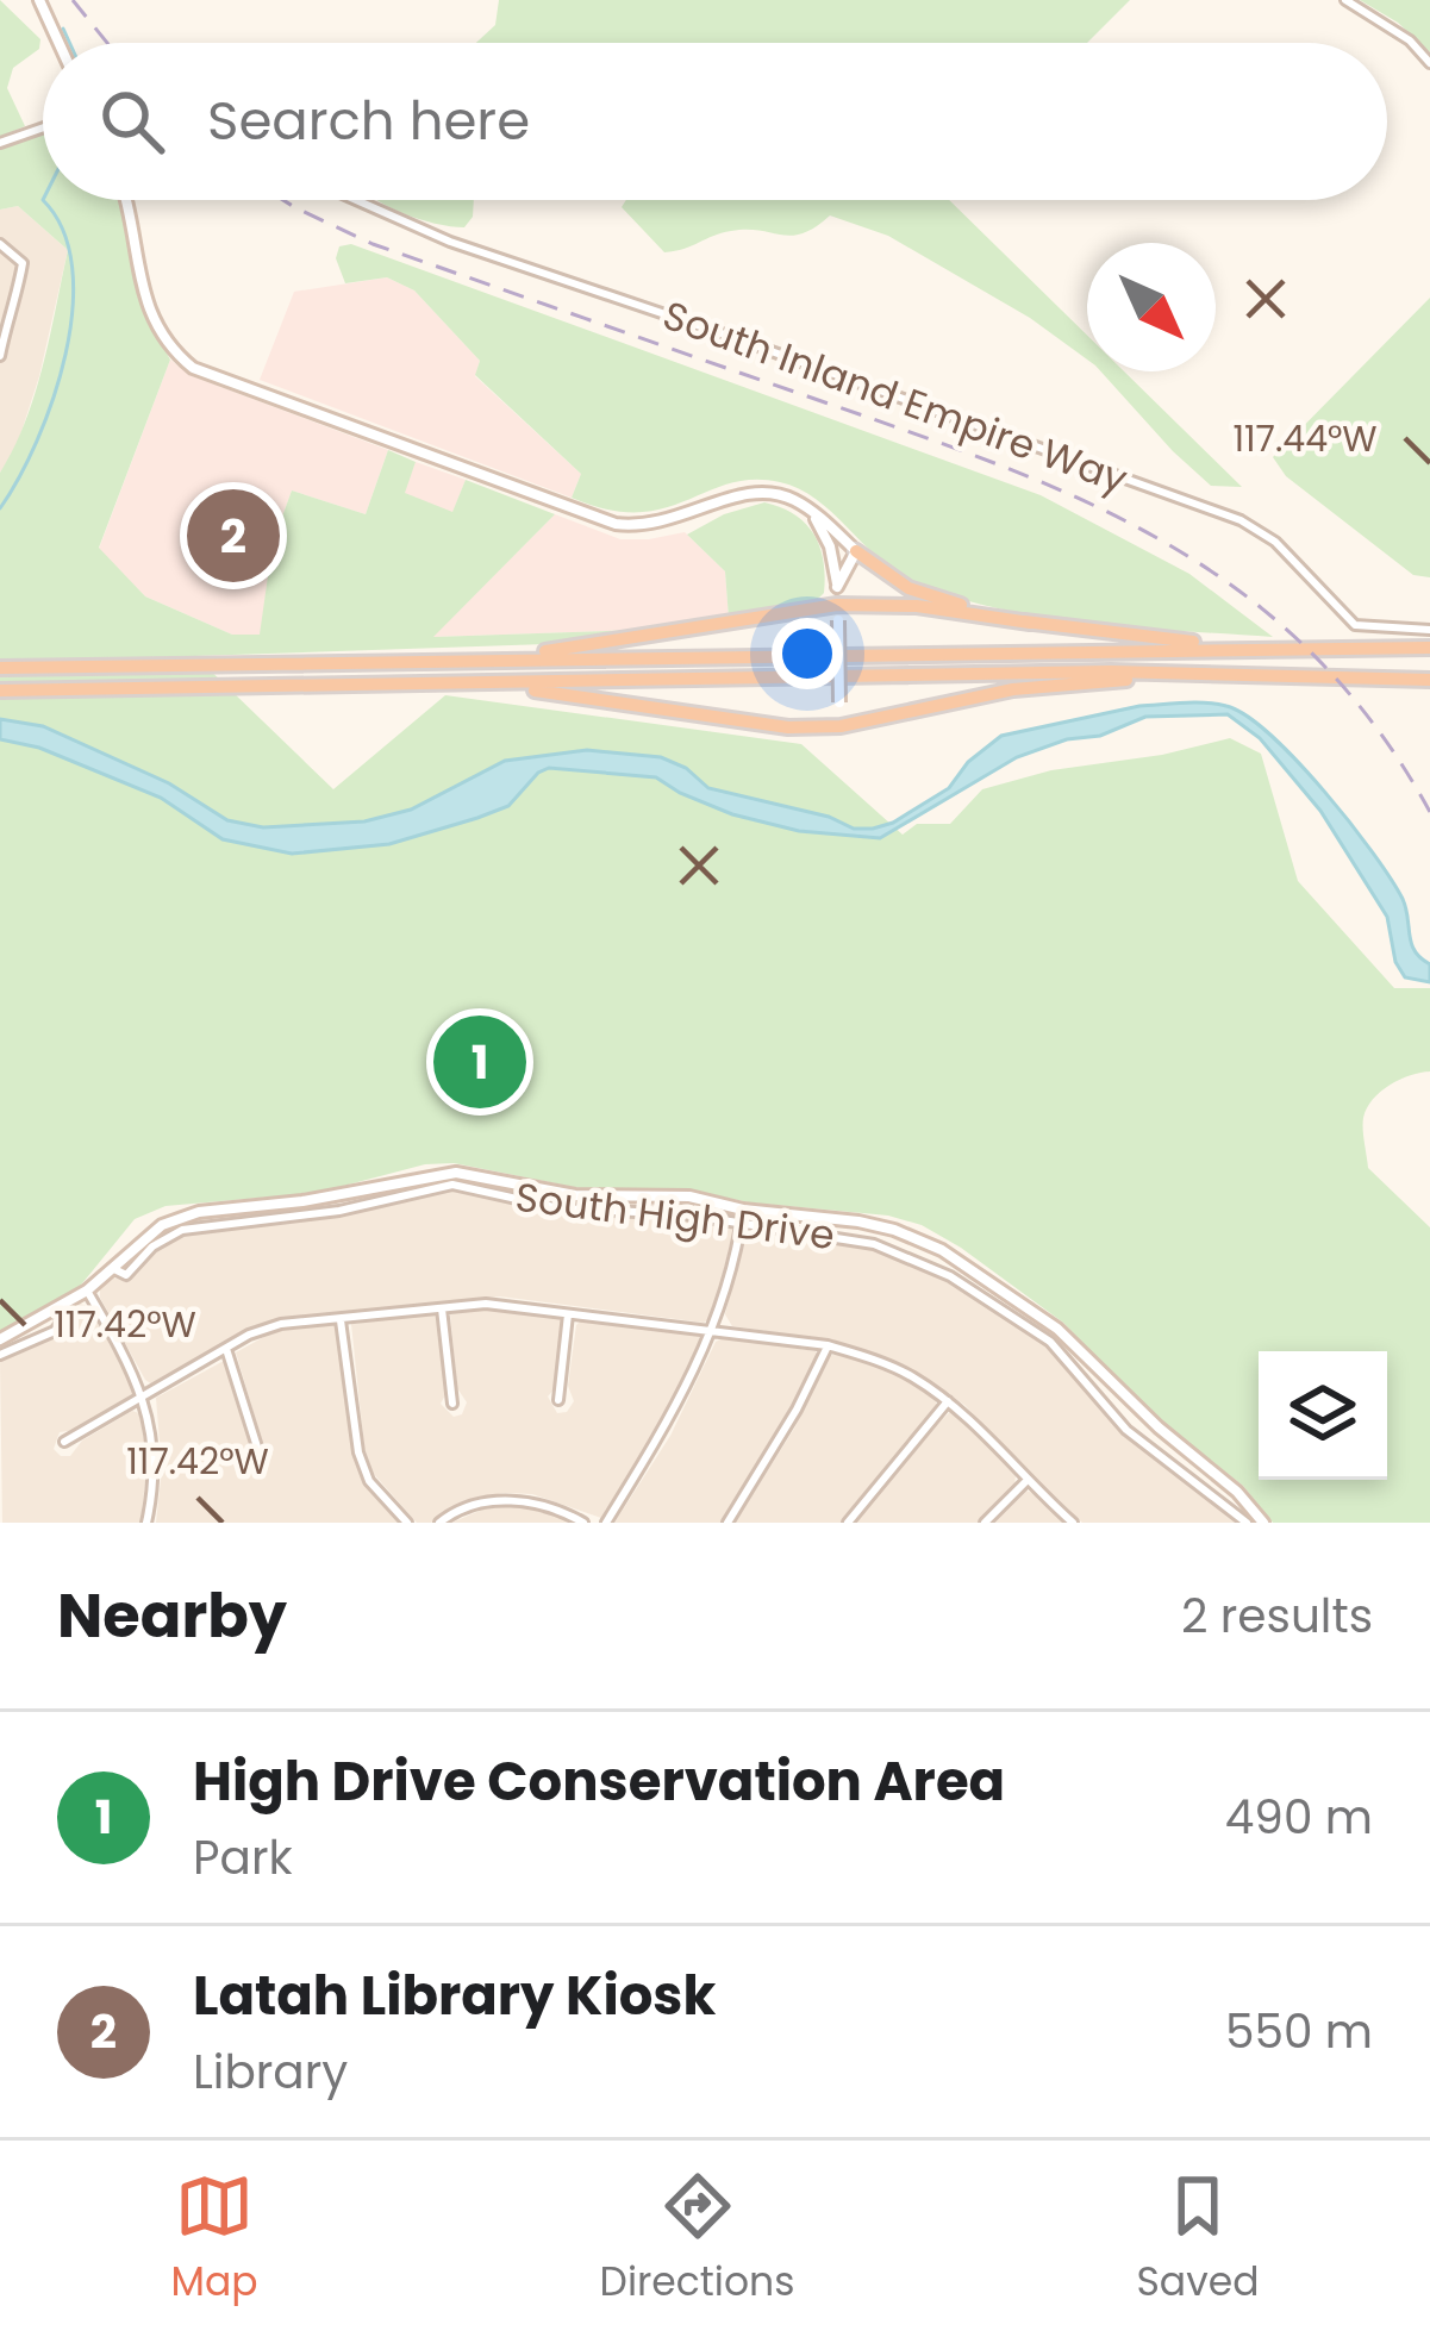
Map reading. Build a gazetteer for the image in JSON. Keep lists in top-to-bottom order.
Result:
{
  "streets": {
    "main road": ["South High Drive"],
    "street": ["South Inland Empire Way"]
  },
  "north": "bottom right",
  "page": {
    "search": "Search here",
    "pins": ["2", "1"],
    "heading": ["Nearby", "2 results"],
    "list": [
      {
        "mark": "1",
        "name": "High Drive Conservation Area",
        "note": "Park",
        "value": "490 m"
      },
      {
        "mark": "2",
        "name": "Latah Library Kiosk",
        "note": "Library",
        "value": "550 m"
      }
    ],
    "nav": ["Map", "Directions", "Saved"]
  },
  "coordinates": ["117.44°W", "117.42°W"]
}
